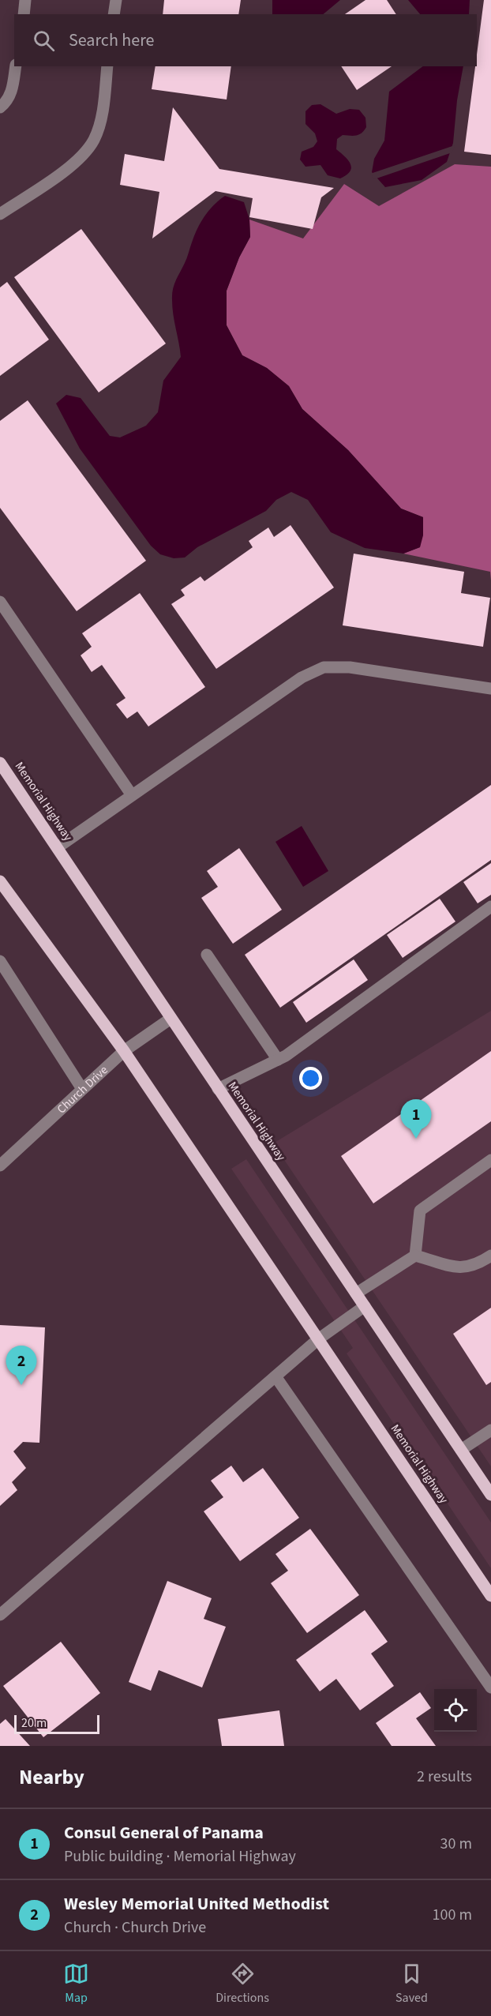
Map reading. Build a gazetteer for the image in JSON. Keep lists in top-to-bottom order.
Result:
{
  "streets": {
    "main road": ["Memorial Highway"],
    "street": ["Church Drive"]
  },
  "crossings": [
    ["Memorial Highway", "Church Drive"]
  ],
  "scale_bar": "20 m",
  "page": {
    "search": "Search here",
    "pins": ["1", "2"],
    "scale": "20 m",
    "heading": ["Nearby", "2 results"],
    "list": [
      {
        "mark": "1",
        "name": "Consul General of Panama",
        "note": "Public building · Memorial Highway",
        "value": "30 m"
      },
      {
        "mark": "2",
        "name": "Wesley Memorial United Methodist",
        "note": "Church · Church Drive",
        "value": "100 m"
      }
    ],
    "nav": ["Map", "Directions", "Saved"]
  }
}
